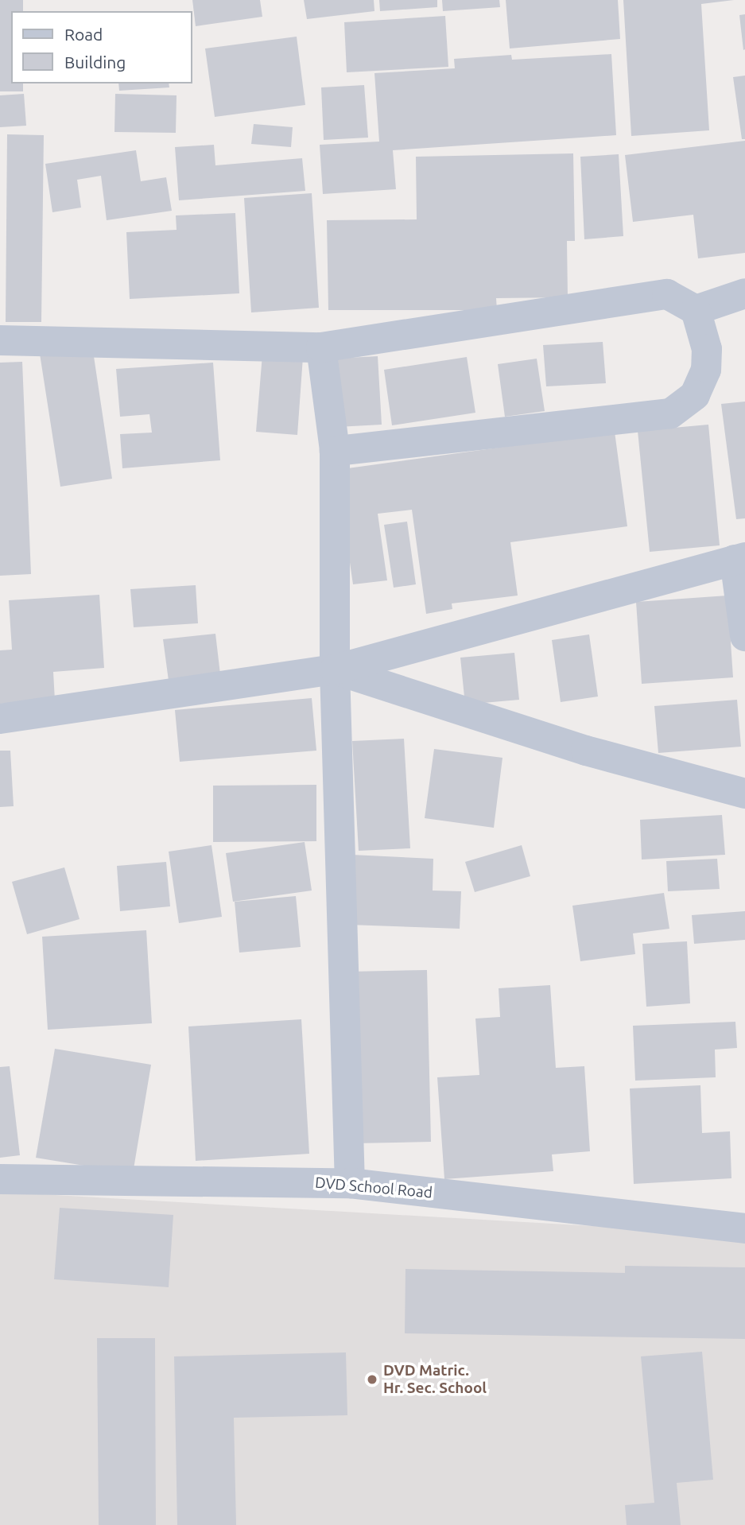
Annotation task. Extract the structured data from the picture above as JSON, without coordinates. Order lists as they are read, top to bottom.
{
  "streets": {
    "street": ["DVD School Road"]
  },
  "places": ["DVD Matric. Hr. Sec. School"],
  "legend": ["Road", "Building"]
}
